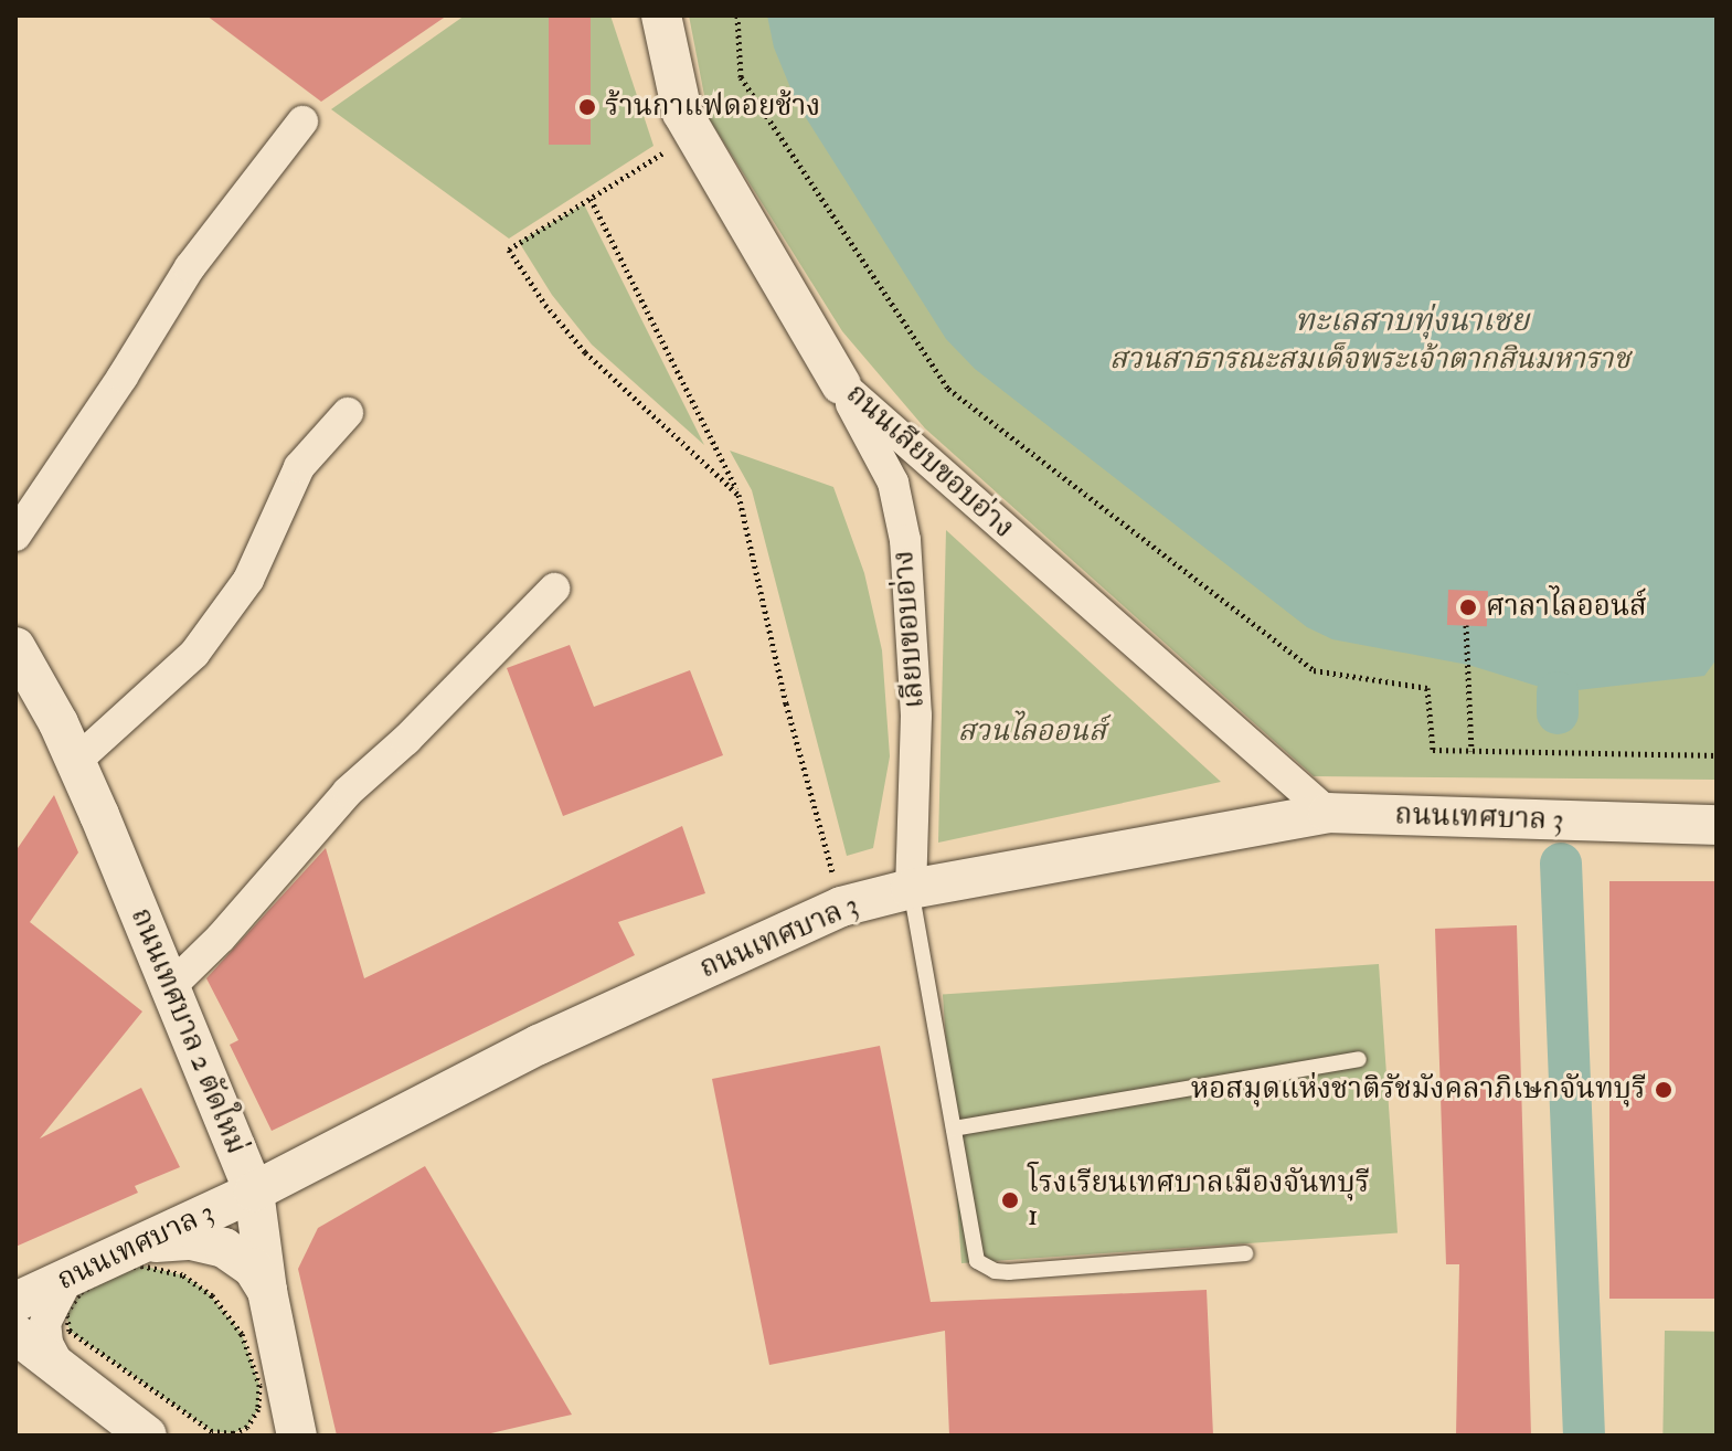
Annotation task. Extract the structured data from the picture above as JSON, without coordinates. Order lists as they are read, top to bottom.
{
  "streets": {
    "street": [
      "ถนนเลียบขอบอ่าง",
      "เลียบขอบอ่าง",
      "ถนนเทศบาล 3",
      "ถนนเทศบาล 2 ตัดใหม่"
    ]
  },
  "crossings": [
    ["ถนนเลียบขอบอ่าง", "เลียบขอบอ่าง"],
    ["ถนนเลียบขอบอ่าง", "ถนนเทศบาล 3"],
    ["เลียบขอบอ่าง", "ถนนเทศบาล 3"],
    ["ถนนเทศบาล 3", "ถนนเทศบาล 2 ตัดใหม่"]
  ],
  "water": ["ทะเลสาบทุ่งนาเชย"],
  "parks": ["สวนสาธารณะสมเด็จพระเจ้าตากสินมหาราช", "สวนไลออนส์"],
  "places": [
    "ร้านกาแฟดอยช้าง",
    "ศาลาไลออนส์",
    "หอสมุดแห่งชาติรัชมังคลาภิเษกจันทบุรี",
    "โรงเรียนเทศบาลเมืองจันทบุรี 1"
  ]
}
